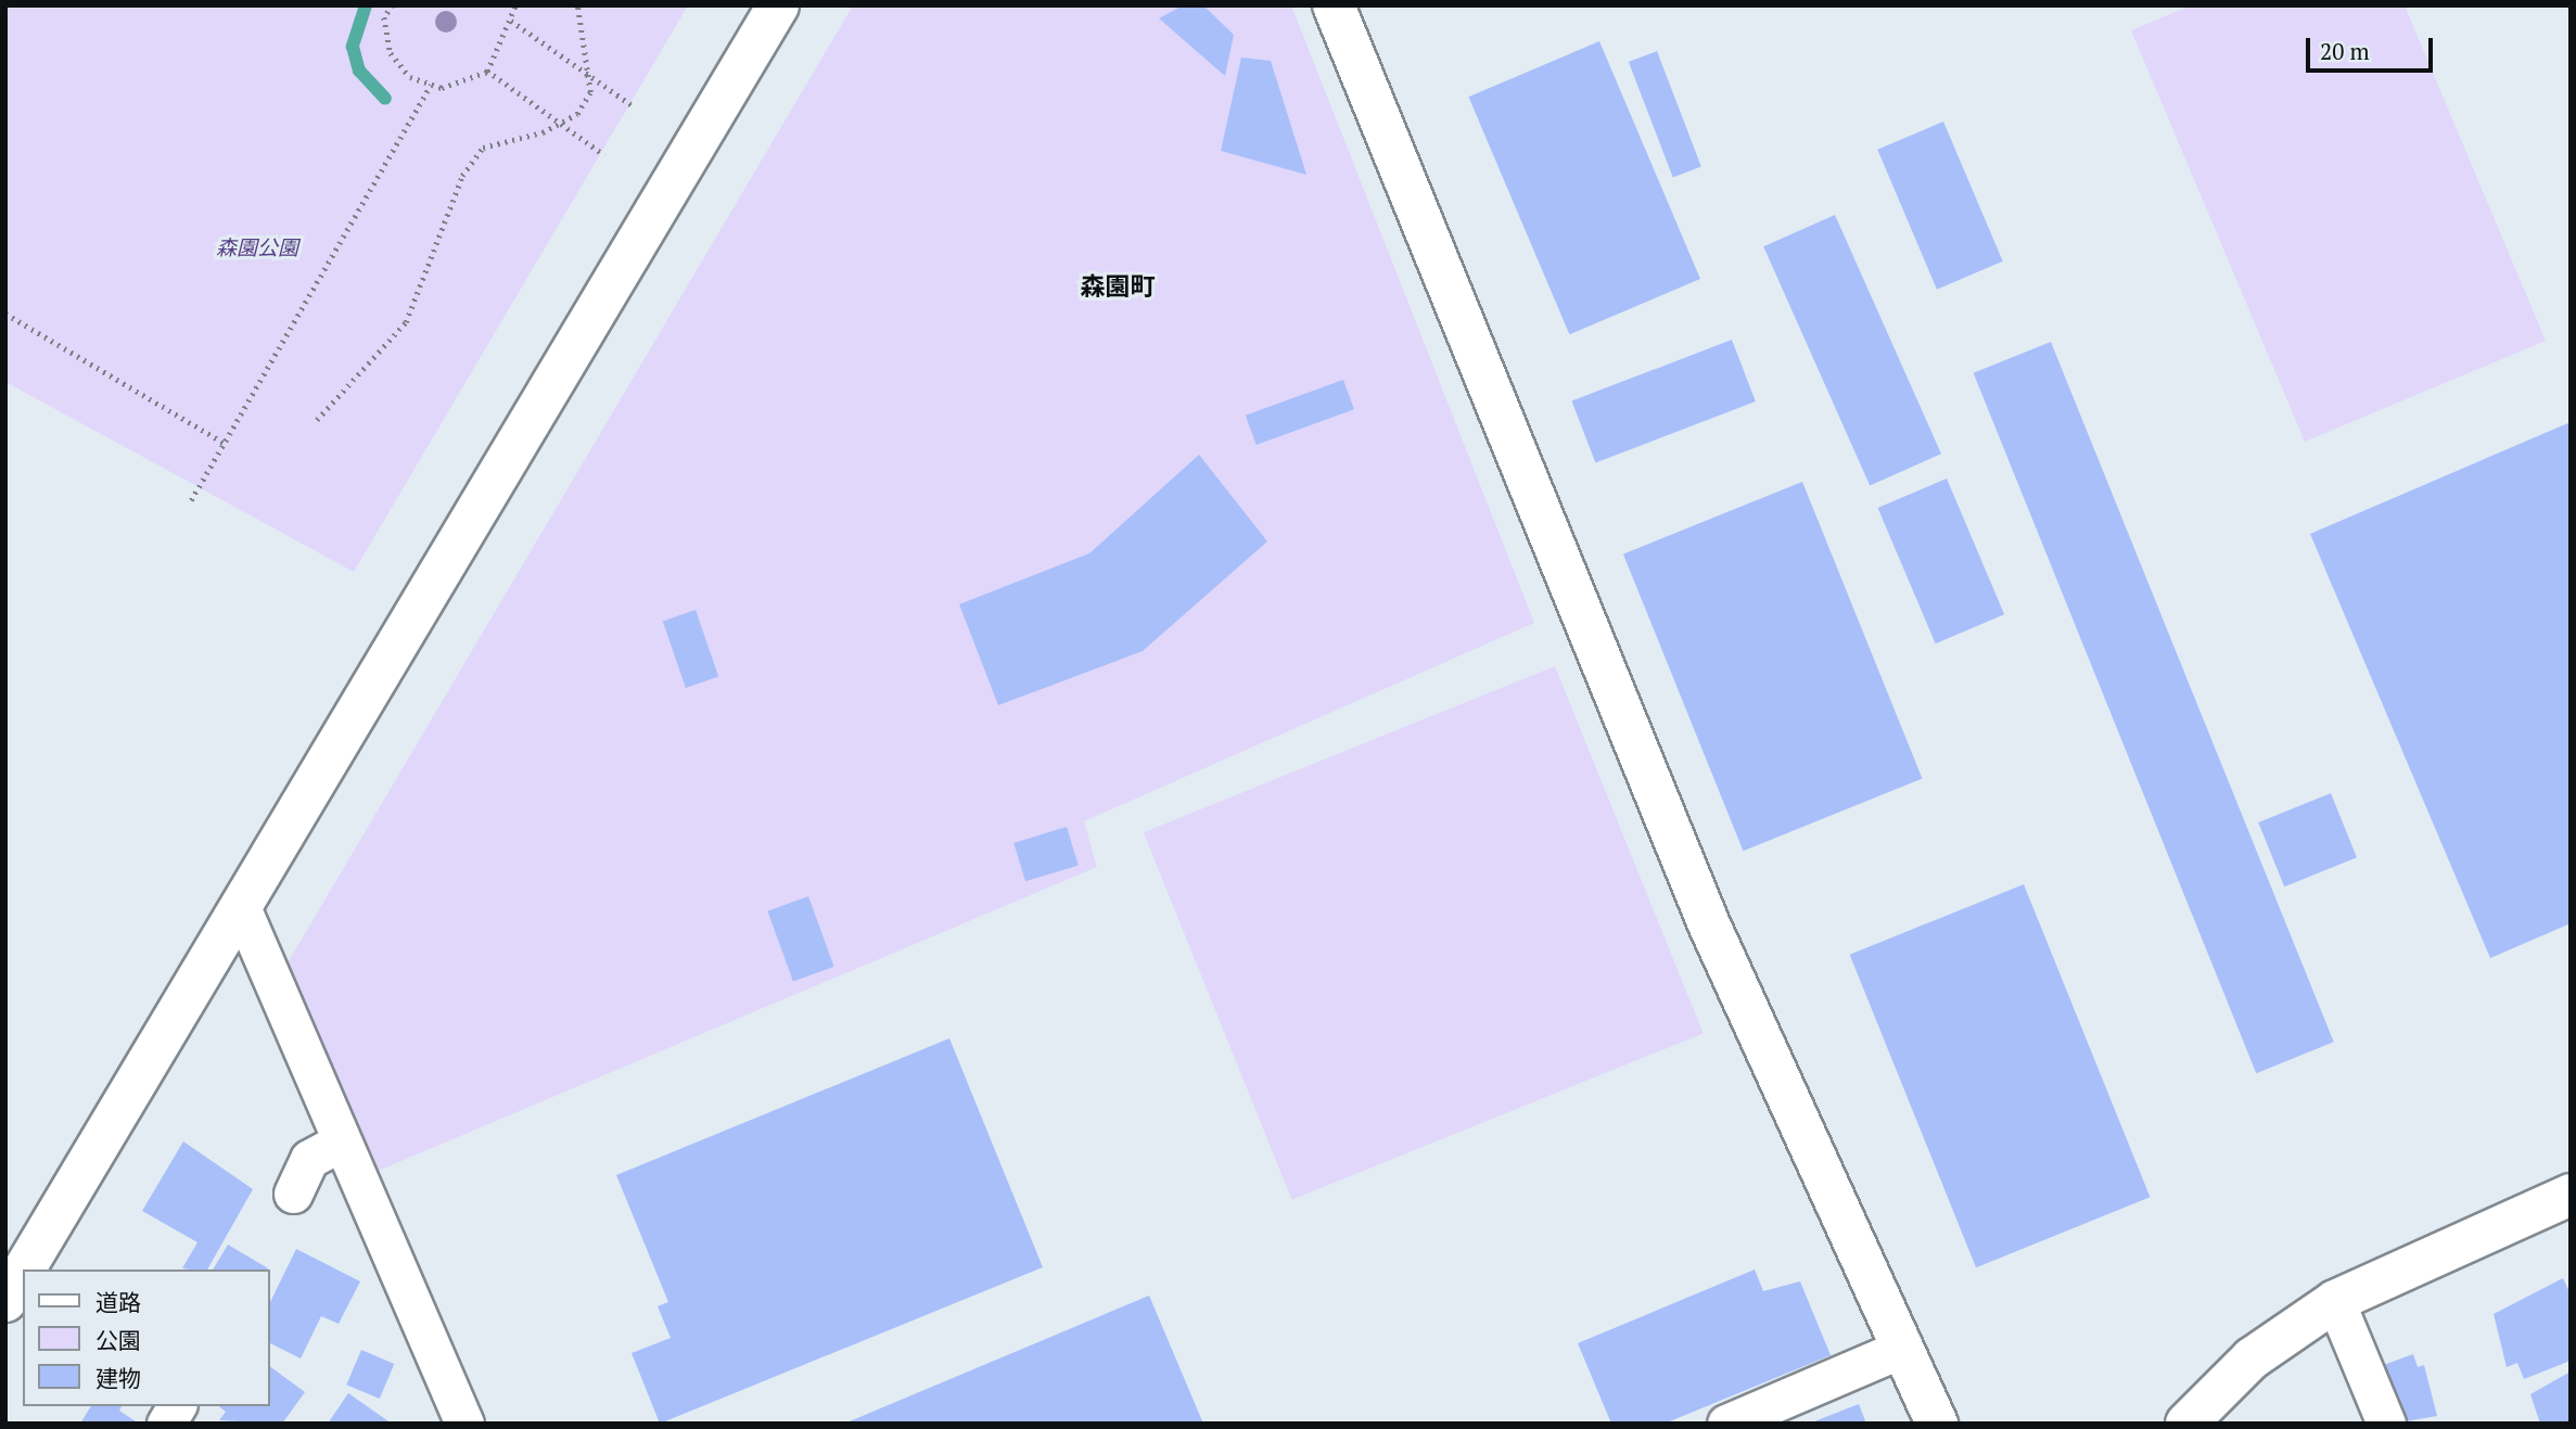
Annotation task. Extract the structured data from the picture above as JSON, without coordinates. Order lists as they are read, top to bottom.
{
  "districts": ["森園町"],
  "parks": ["森園公園"],
  "legend": ["道路", "公園", "建物"],
  "scale_bar": "20 m"
}
